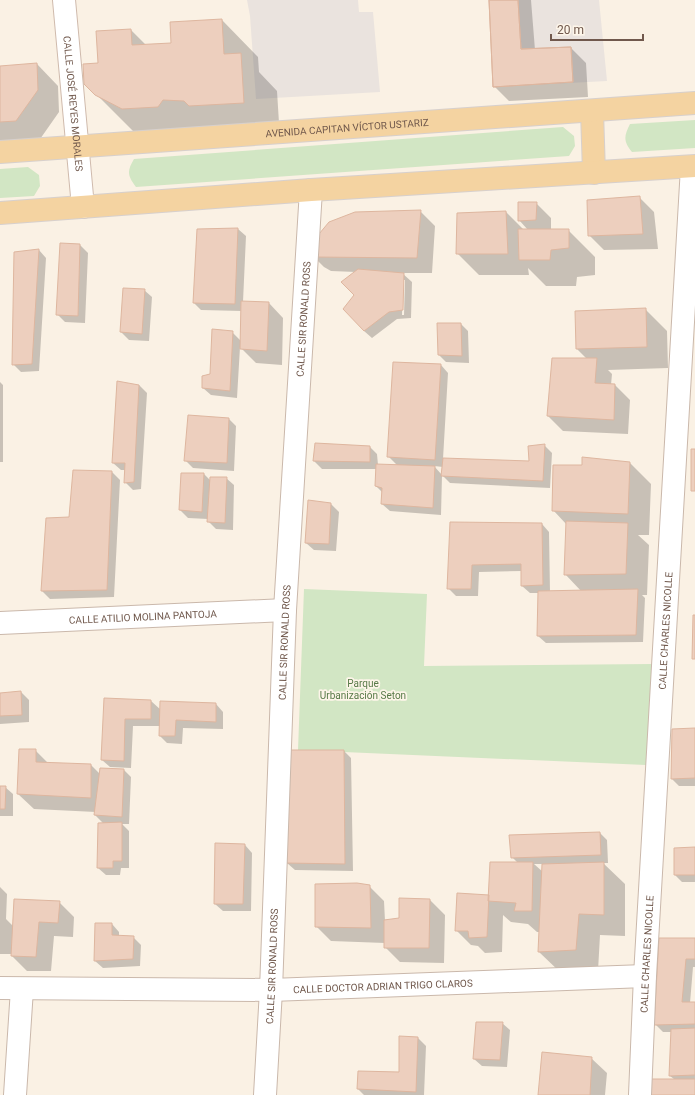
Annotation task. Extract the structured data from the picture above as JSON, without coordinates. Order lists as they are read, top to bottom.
{
  "streets": {
    "main road": ["AVENIDA CAPITAN VÍCTOR USTARIZ"],
    "street": [
      "CALLE JOSÉ REYES MORALES",
      "CALLE SIR RONALD ROSS",
      "CALLE ATILIO MOLINA PANTOJA",
      "CALLE CHARLES NICOLLE",
      "CALLE DOCTOR ADRIAN TRIGO CLAROS"
    ]
  },
  "crossings": [
    ["CALLE JOSÉ REYES MORALES", "AVENIDA CAPITAN VÍCTOR USTARIZ"],
    ["CALLE SIR RONALD ROSS", "CALLE ATILIO MOLINA PANTOJA"],
    ["CALLE SIR RONALD ROSS", "CALLE DOCTOR ADRIAN TRIGO CLAROS"],
    ["CALLE CHARLES NICOLLE", "CALLE DOCTOR ADRIAN TRIGO CLAROS"]
  ],
  "parks": ["Parque Urbanización Seton"],
  "scale_bar": "20 m"
}
